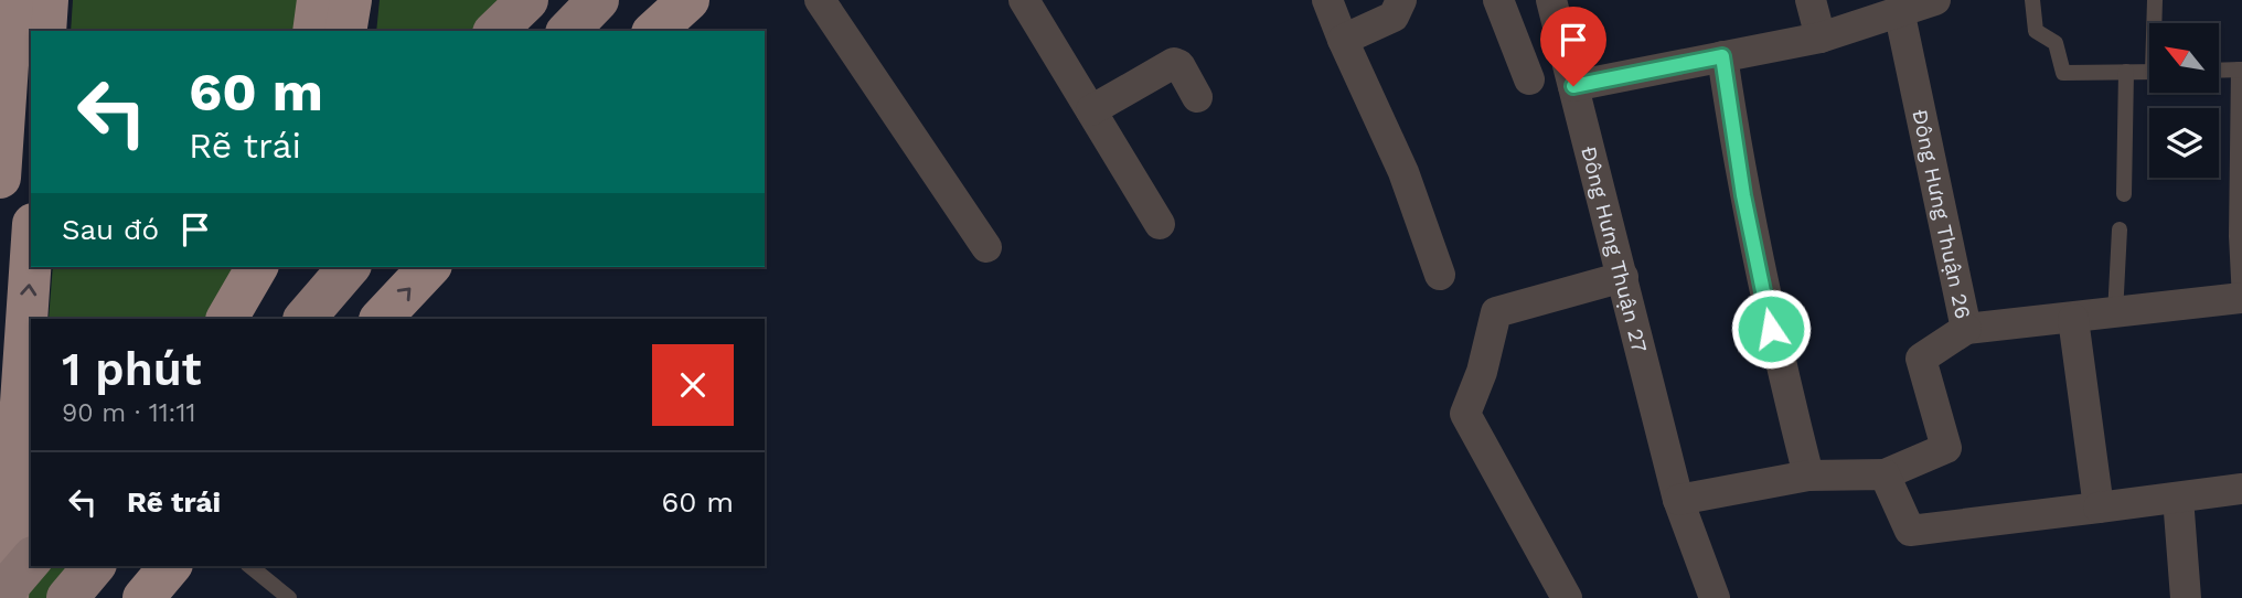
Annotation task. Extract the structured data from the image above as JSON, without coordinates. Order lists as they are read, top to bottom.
{
  "streets": {
    "street": ["Đông Hưng Thuận 26", "Đông Hưng Thuận 27"]
  },
  "north": "top left",
  "page": {
    "turn": ["60 m", "Rẽ trái"],
    "then": "Sau đó",
    "heading": ["1 phút", "90 m · 11:11"],
    "list": [
      {
        "name": "Rẽ trái",
        "value": "60 m"
      }
    ]
  }
}
